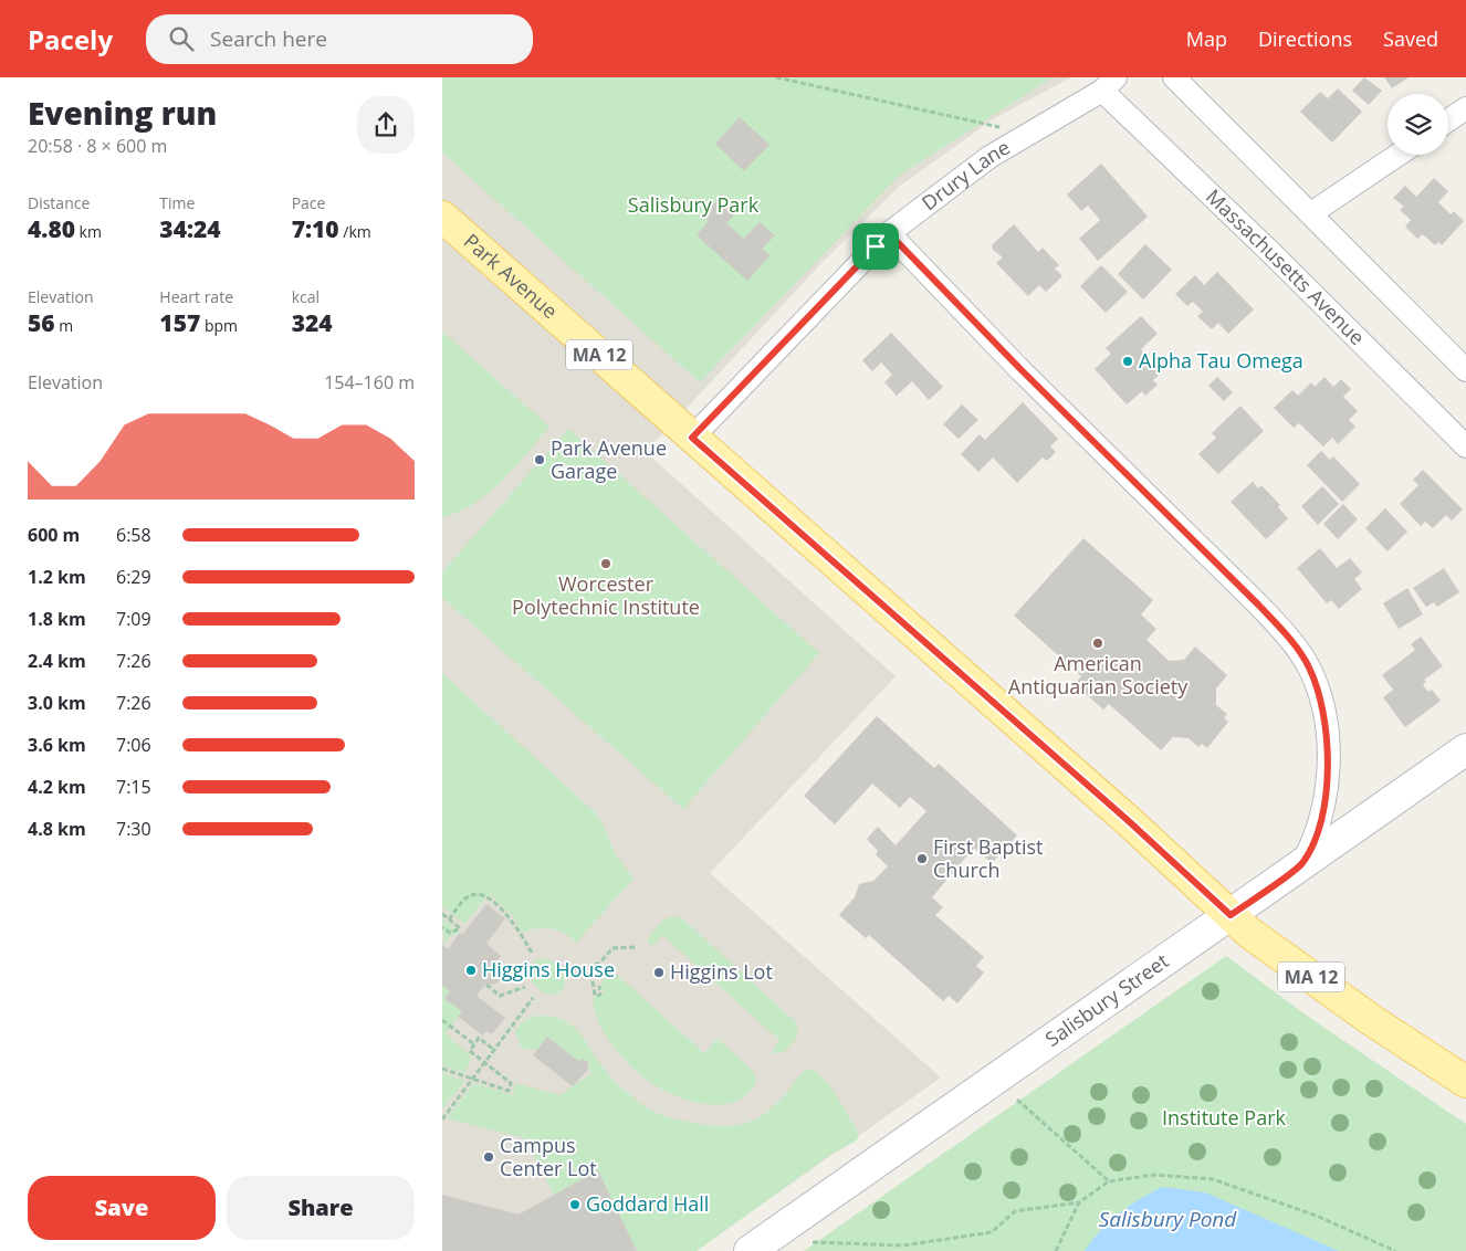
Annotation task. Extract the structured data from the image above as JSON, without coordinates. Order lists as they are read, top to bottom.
{
  "streets": {
    "main road": ["Park Avenue", "MA 12", "Salisbury Street"],
    "street": ["Drury Lane", "Massachusetts Avenue"]
  },
  "crossings": [
    ["Drury Lane", "Massachusetts Avenue"],
    ["Drury Lane", "Park Avenue"],
    ["Park Avenue", "Salisbury Street"]
  ],
  "water": ["Salisbury Pond"],
  "parks": ["Salisbury Park", "Institute Park"],
  "places": [
    "Alpha Tau Omega",
    "Park Avenue Garage",
    "Worcester Polytechnic Institute",
    "American Antiquarian Society",
    "First Baptist Church",
    "Higgins House",
    "Higgins Lot",
    "Campus Center Lot",
    "Goddard Hall"
  ],
  "page": {
    "header": "Pacely",
    "search": "Search here",
    "nav": ["Map", "Directions", "Saved"],
    "heading": ["Evening run", "20:58 · 8 × 600 m"],
    "stats": [
      ["Distance", "4.80 km"],
      ["Time", "34:24"],
      ["Pace", "7:10 /km"],
      ["Elevation", "56 m"],
      ["Heart rate", "157 bpm"],
      ["kcal", "324"]
    ],
    "chart": ["Elevation", "154–160 m"],
    "list": [
      {
        "name": "600 m",
        "note": "6:58"
      },
      {
        "name": "1.2 km",
        "note": "6:29"
      },
      {
        "name": "1.8 km",
        "note": "7:09"
      },
      {
        "name": "2.4 km",
        "note": "7:26"
      },
      {
        "name": "3.0 km",
        "note": "7:26"
      },
      {
        "name": "3.6 km",
        "note": "7:06"
      },
      {
        "name": "4.2 km",
        "note": "7:15"
      },
      {
        "name": "4.8 km",
        "note": "7:30"
      }
    ],
    "buttons": ["Save", "Share"]
  }
}
